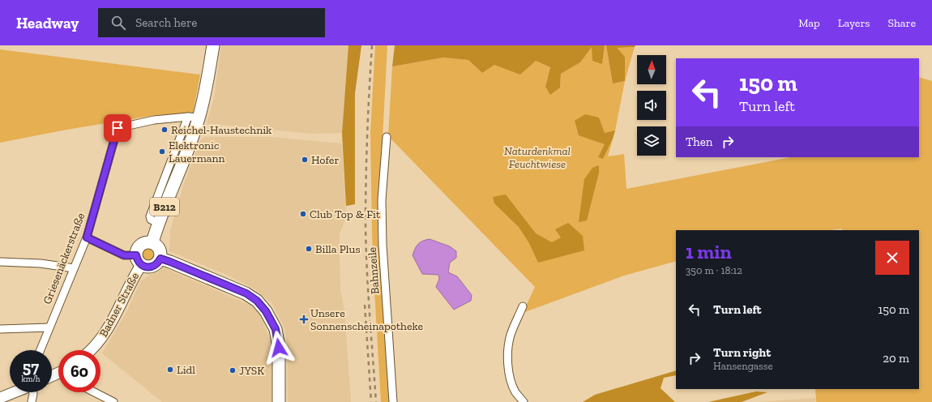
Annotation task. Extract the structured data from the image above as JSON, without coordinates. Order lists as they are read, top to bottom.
{
  "streets": {
    "main road": ["B212"],
    "street": ["Griesenäckerstraße", "Bahnzeile", "Badner Straße"]
  },
  "crossings": [
    ["B212", "Griesenäckerstraße"],
    ["B212", "Badner Straße"]
  ],
  "parks": ["Naturdenkmal Feuchtwiese"],
  "places": {
    "other": [
      "Reichel-Haustechnik",
      "Elektronic Lauermann",
      "Hofer",
      "Club Top & Fit",
      "Billa Plus",
      "Lidl",
      "JYSK"
    ],
    "health": ["Unsere Sonnenscheinapotheke"]
  },
  "north": "top",
  "page": {
    "header": "Headway",
    "search": "Search here",
    "nav": ["Map", "Layers", "Share"],
    "turn": ["150 m", "Turn left"],
    "then": "Then",
    "heading": ["1 min", "350 m · 18:12"],
    "list": [
      {
        "name": "Turn left",
        "value": "150 m"
      },
      {
        "name": "Turn right",
        "note": "Hansengasse",
        "value": "20 m"
      }
    ],
    "speed": "57 km/h",
    "limit": "60"
  }
}
